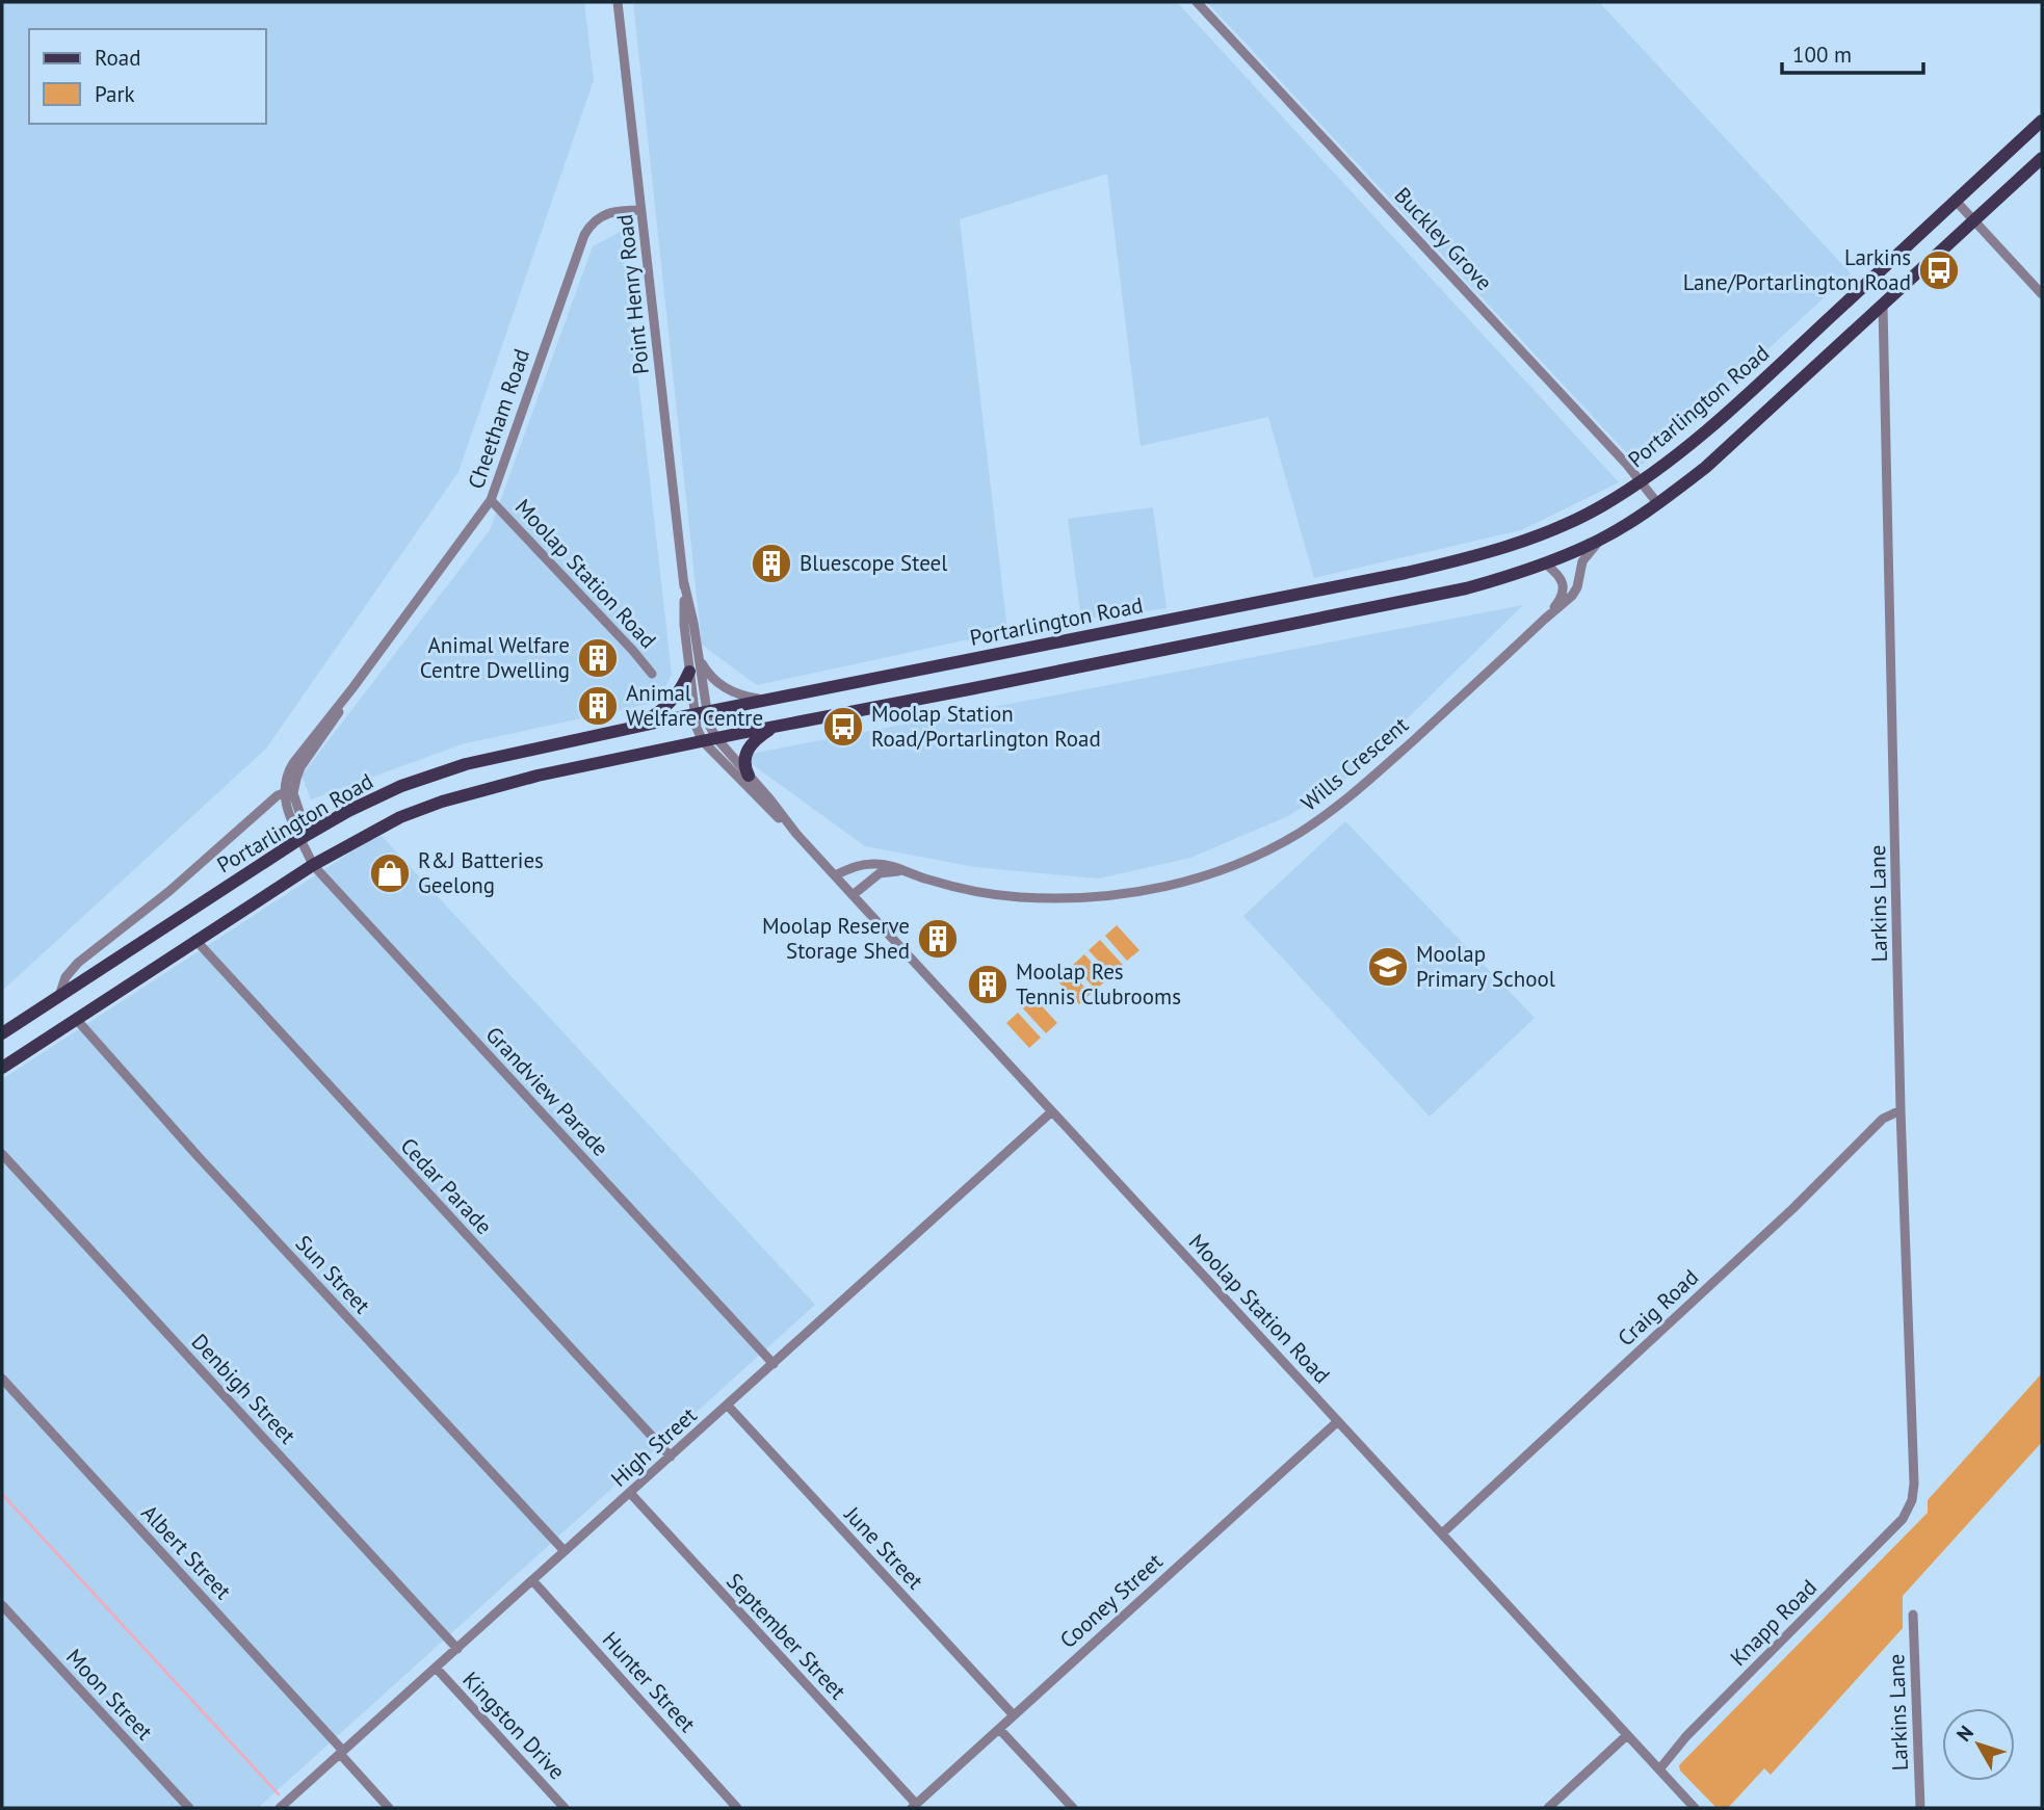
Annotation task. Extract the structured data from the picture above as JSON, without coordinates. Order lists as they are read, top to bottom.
{
  "streets": {
    "main road": ["Portarlington Road"],
    "street": [
      "Buckley Grove",
      "Point Henry Road",
      "Cheetham Road",
      "Moolap Station Road",
      "Wills Crescent",
      "Larkins Lane",
      "Grandview Parade",
      "Cedar Parade",
      "Sun Street",
      "Craig Road",
      "Denbigh Street",
      "High Street",
      "June Street",
      "Albert Street",
      "Cooney Street",
      "Knapp Road",
      "September Street",
      "Hunter Street",
      "Moon Street",
      "Kingston Drive"
    ]
  },
  "crossings": [
    ["Buckley Grove", "Portarlington Road"],
    ["Point Henry Road", "Portarlington Road"],
    ["Point Henry Road", "Cheetham Road"],
    ["Point Henry Road", "Moolap Station Road"],
    ["Portarlington Road", "Moolap Station Road"],
    ["Portarlington Road", "Wills Crescent"],
    ["Portarlington Road", "Larkins Lane"],
    ["Portarlington Road", "Grandview Parade"],
    ["Portarlington Road", "Cedar Parade"],
    ["Portarlington Road", "Sun Street"],
    ["Cheetham Road", "Moolap Station Road"],
    ["Moolap Station Road", "Wills Crescent"],
    ["Moolap Station Road", "Craig Road"],
    ["Moolap Station Road", "High Street"],
    ["Moolap Station Road", "Cooney Street"],
    ["Moolap Station Road", "Knapp Road"],
    ["Larkins Lane", "Craig Road"],
    ["Larkins Lane", "Knapp Road"],
    ["Grandview Parade", "High Street"],
    ["Cedar Parade", "High Street"],
    ["Sun Street", "High Street"],
    ["Denbigh Street", "High Street"],
    ["High Street", "June Street"],
    ["High Street", "Albert Street"],
    ["High Street", "September Street"],
    ["High Street", "Hunter Street"],
    ["High Street", "Kingston Drive"],
    ["June Street", "Cooney Street"],
    ["Cooney Street", "September Street"]
  ],
  "places": {
    "bus stop": ["Larkins Lane/Portarlington Road", "Moolap Station Road/Portarlington Road"],
    "building": [
      "Bluescope Steel",
      "Animal Welfare Centre Dwelling",
      "Animal Welfare Centre",
      "Moolap Reserve Storage Shed",
      "Moolap Res Tennis Clubrooms"
    ],
    "shop": ["R&J Batteries Geelong"],
    "school or university": ["Moolap Primary School"]
  },
  "legend": ["Road", "Park"],
  "scale_bar": "100 m",
  "north": "top left"
}
